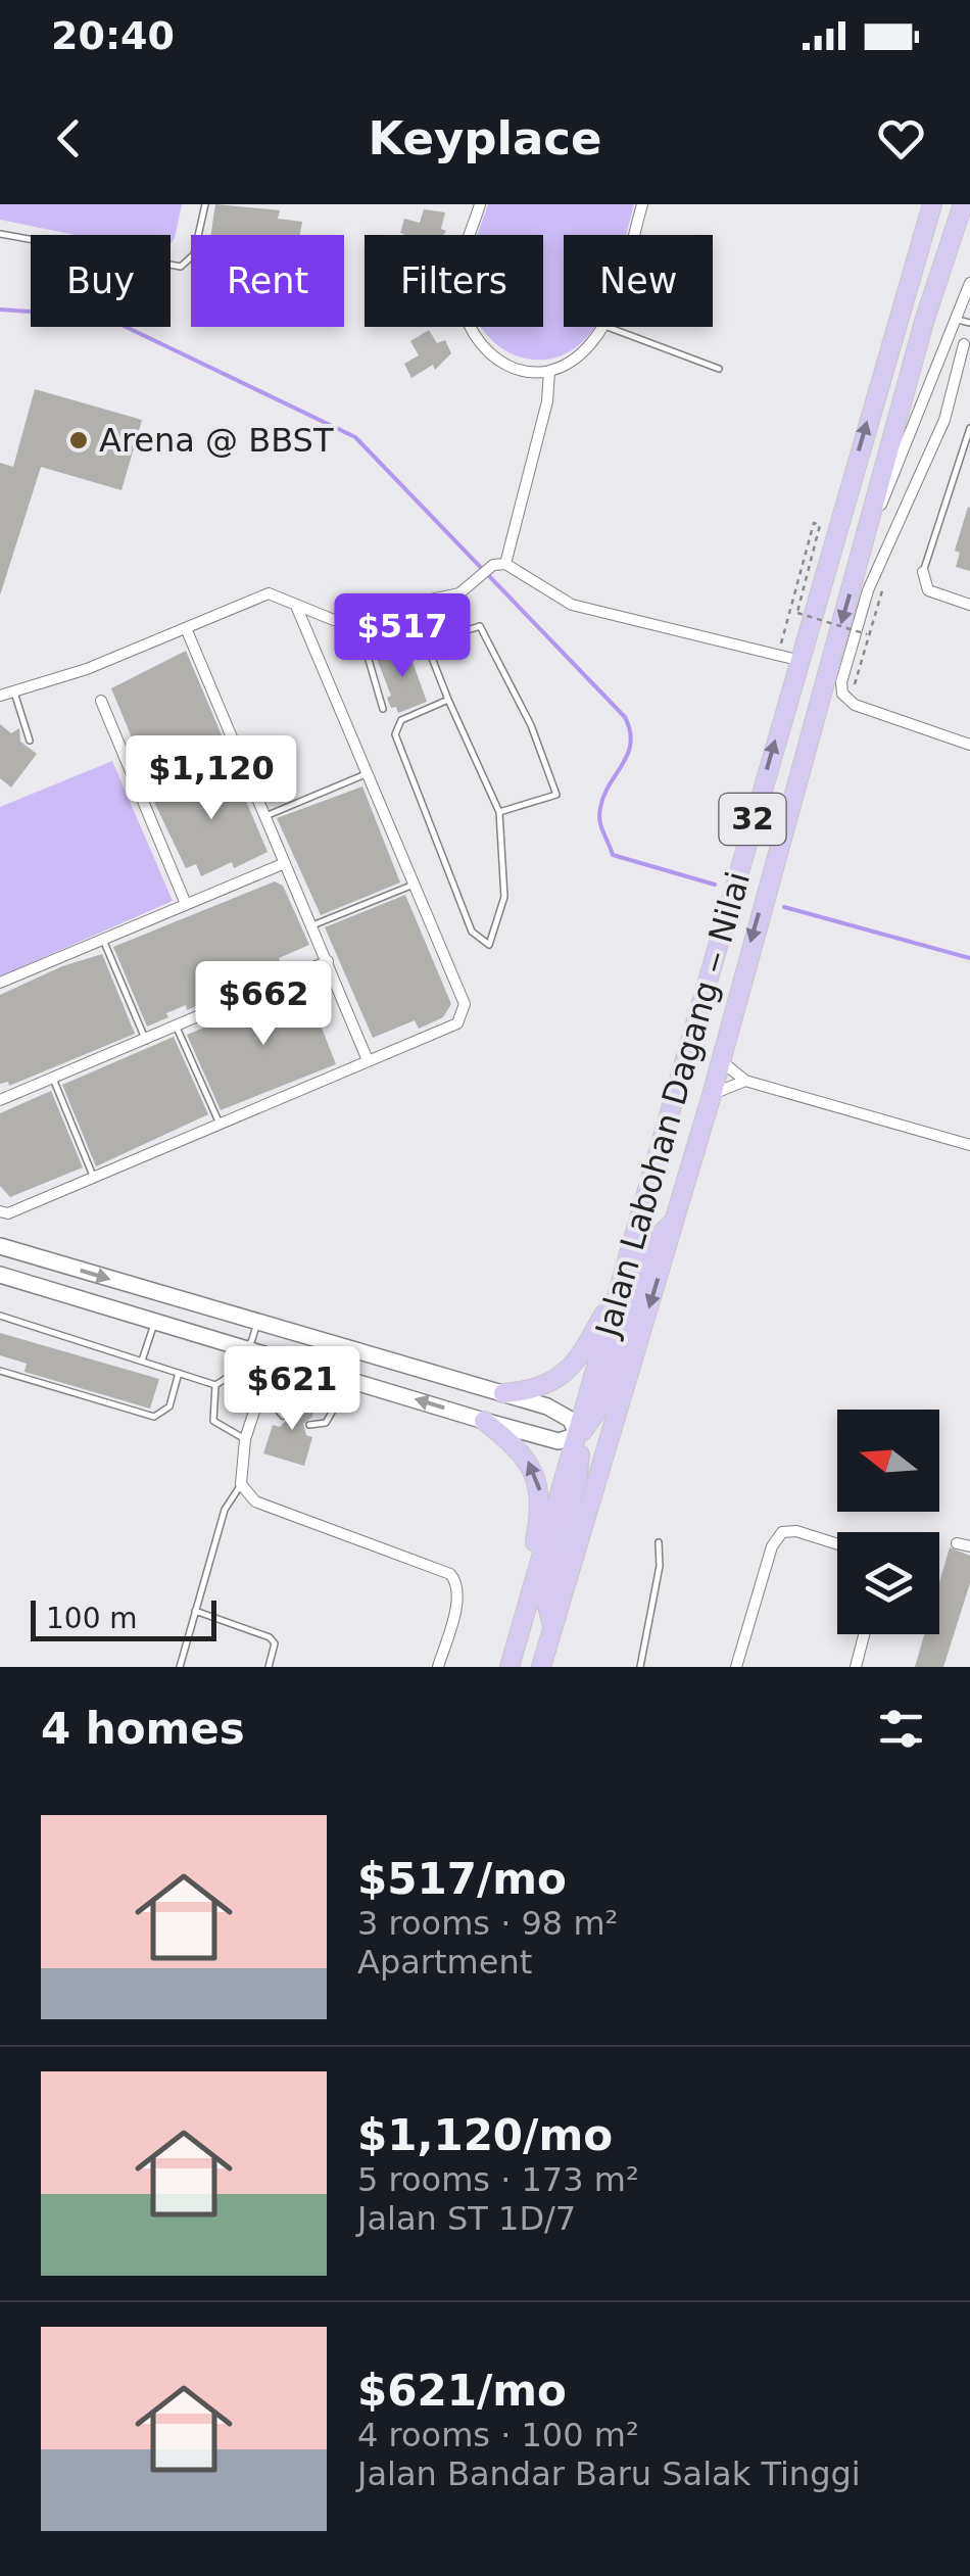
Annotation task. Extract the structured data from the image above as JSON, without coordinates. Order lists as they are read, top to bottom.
{
  "streets": {
    "main road": ["32", "Jalan Labohan Dagang ‒ Nilai"]
  },
  "places": ["Arena @ BBST"],
  "scale_bar": "100 m",
  "north": "left",
  "page": {
    "status": "20:40",
    "header": "Keyplace",
    "chip": [
      "Buy",
      "Rent",
      "Filters",
      "New"
    ],
    "price": [
      "$517",
      "$1,120",
      "$662",
      "$621"
    ],
    "scale": "100 m",
    "heading": "4 homes",
    "list": [
      {
        "name": "$517/mo",
        "note": "3 rooms · 98 m² · Apartment"
      },
      {
        "name": "$1,120/mo",
        "note": "5 rooms · 173 m² · Jalan ST 1D/7"
      },
      {
        "name": "$621/mo",
        "note": "4 rooms · 100 m² · Jalan Bandar Baru Salak Tinggi"
      }
    ]
  }
}
